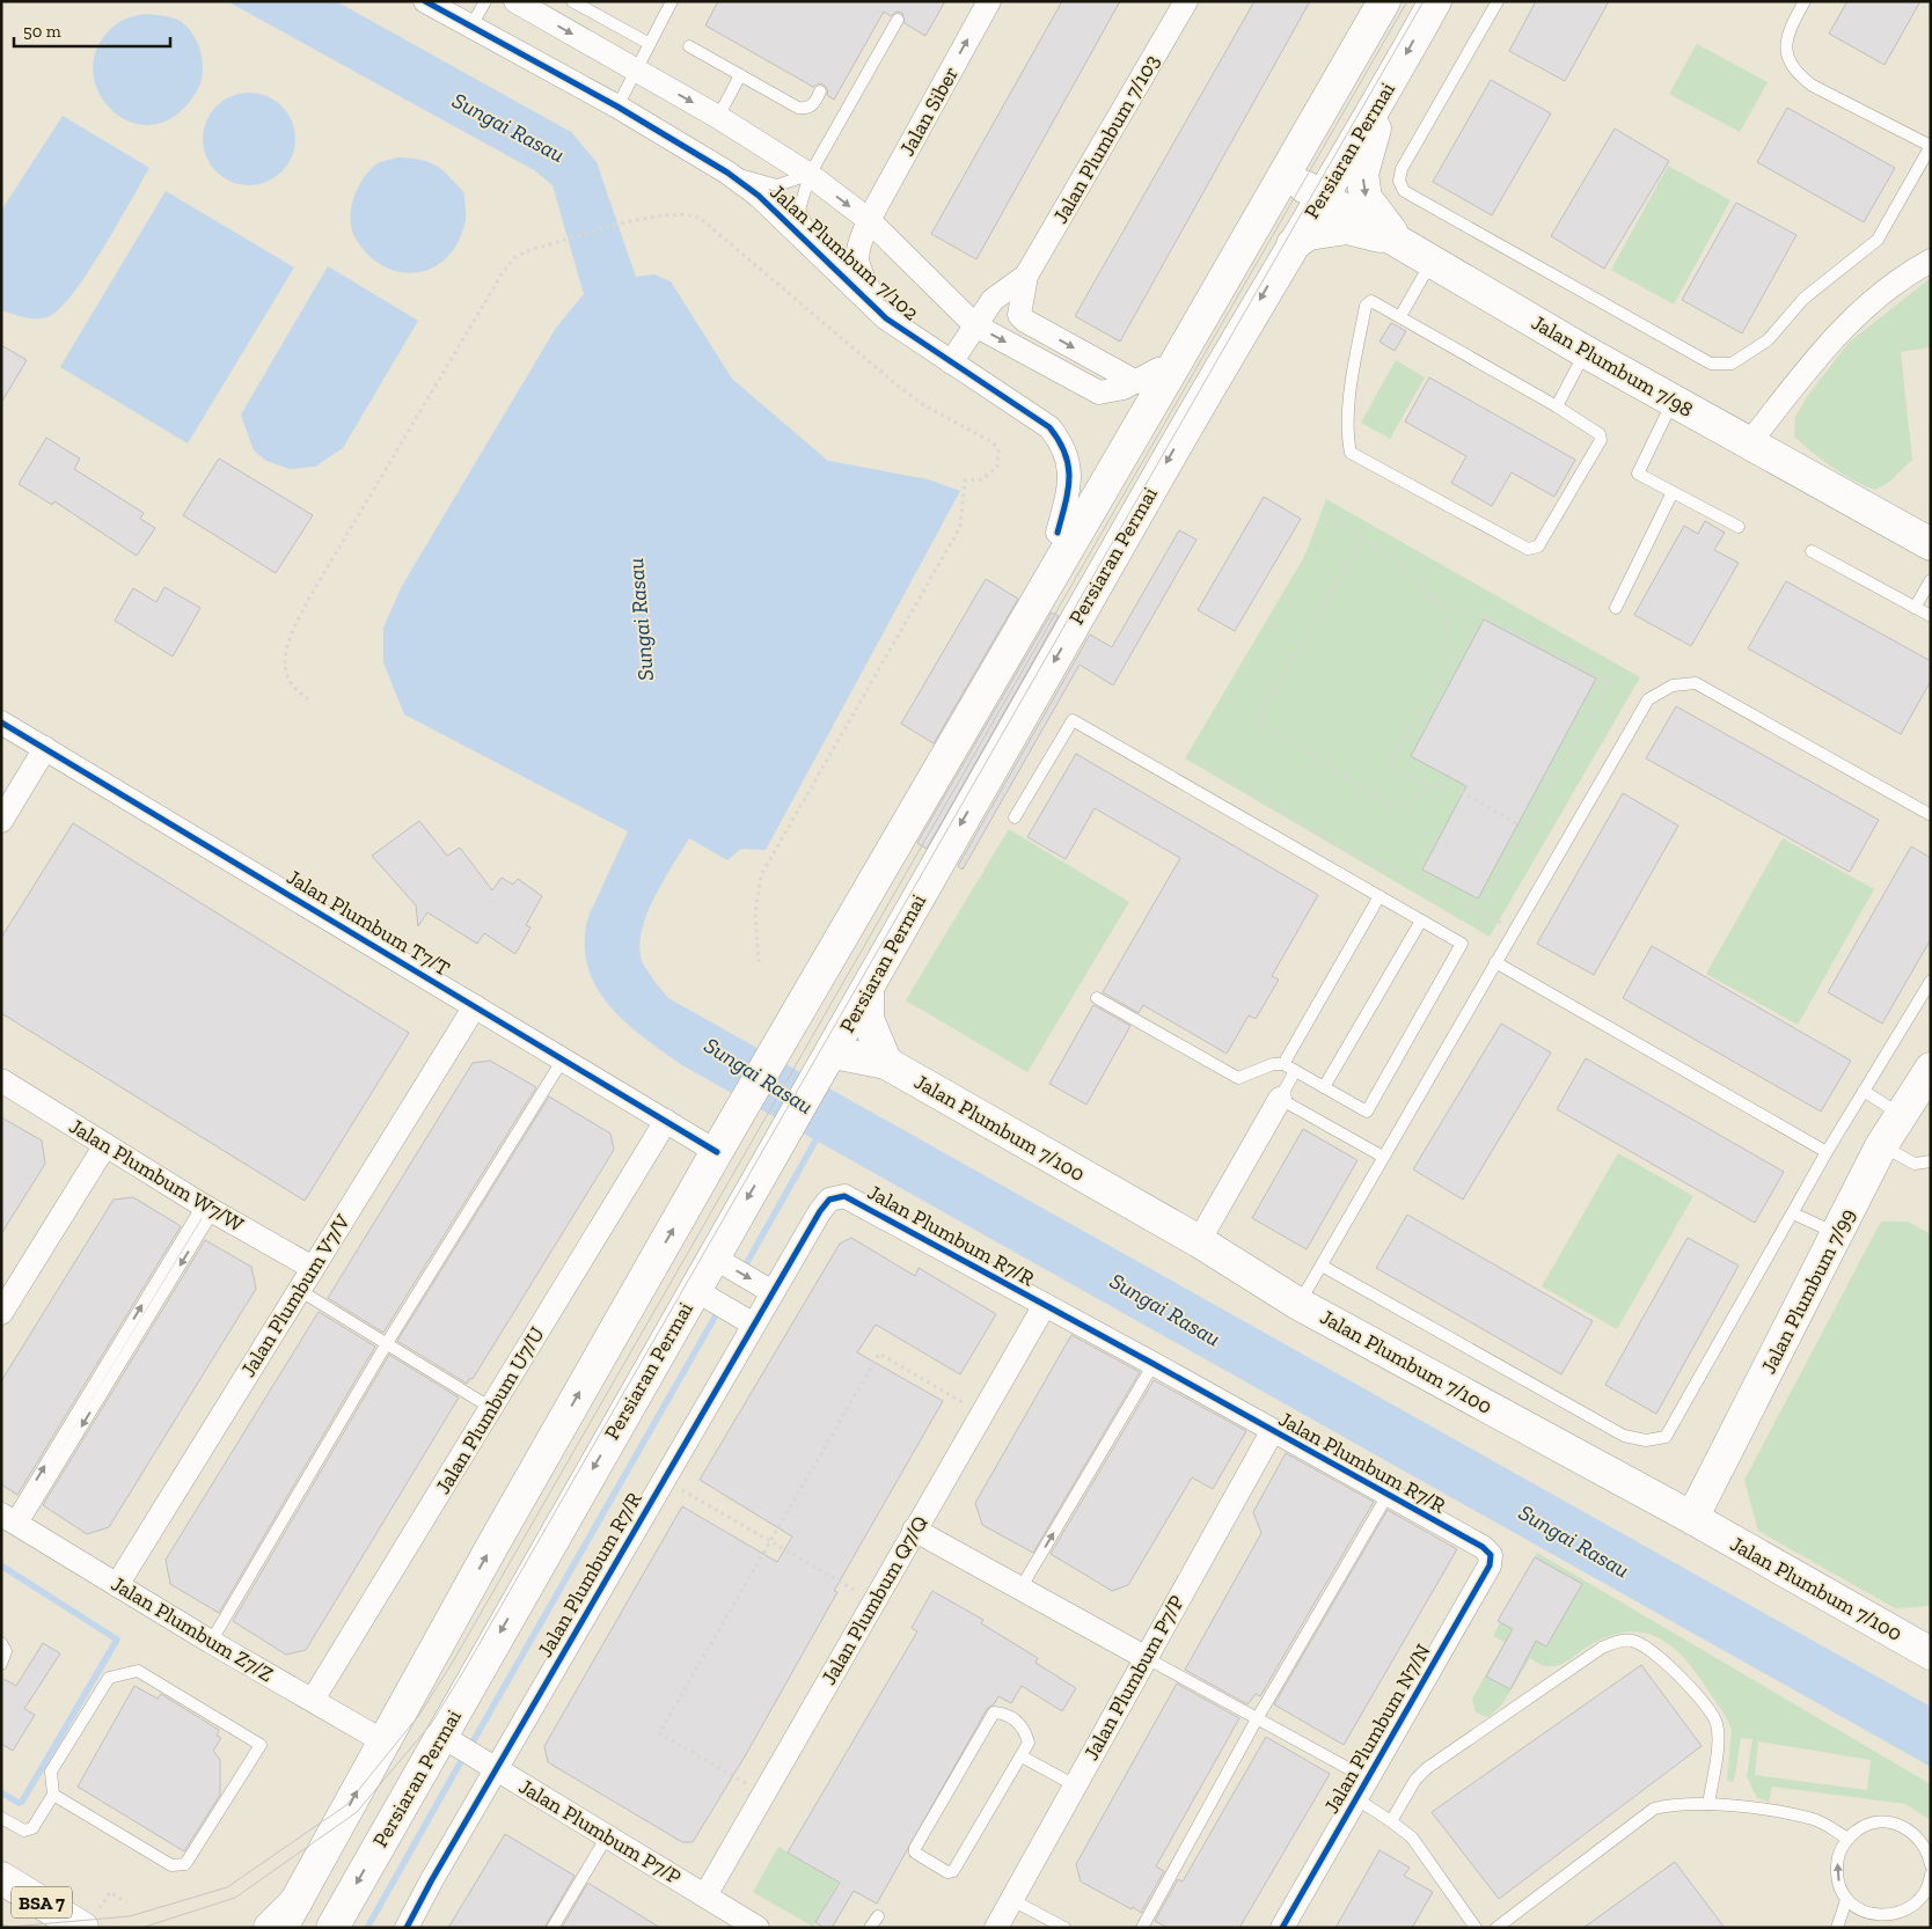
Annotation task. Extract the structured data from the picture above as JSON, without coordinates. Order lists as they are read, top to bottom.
{
  "streets": {
    "main road": [
      "Persiaran Permai",
      "Jalan Plumbum 7/98",
      "Jalan Plumbum 7/100",
      "Jalan Plumbum 7/99",
      "BSA 7"
    ],
    "street": [
      "Jalan Siber",
      "Jalan Plumbum 7/103",
      "Jalan Plumbum 7/102",
      "Jalan Plumbum T7/T",
      "Jalan Plumbum W7/W",
      "Jalan Plumbum R7/R",
      "Jalan Plumbum V7/V",
      "Jalan Plumbum U7/U",
      "Jalan Plumbum Q7/Q",
      "Jalan Plumbum Z7/Z",
      "Jalan Plumbum P7/P",
      "Jalan Plumbum N7/N"
    ]
  },
  "crossings": [
    ["Jalan Siber", "Jalan Plumbum 7/102"],
    ["Persiaran Permai", "Jalan Plumbum 7/102"],
    ["Persiaran Permai", "Jalan Plumbum 7/98"],
    ["Persiaran Permai", "Jalan Plumbum T7/T"],
    ["Persiaran Permai", "Jalan Plumbum Z7/Z"],
    ["Persiaran Permai", "Jalan Plumbum P7/P"],
    ["Jalan Plumbum T7/T", "Jalan Plumbum V7/V"],
    ["Jalan Plumbum T7/T", "Jalan Plumbum U7/U"],
    ["Jalan Plumbum 7/100", "Jalan Plumbum 7/99"],
    ["Jalan Plumbum W7/W", "Jalan Plumbum V7/V"],
    ["Jalan Plumbum R7/R", "Jalan Plumbum Q7/Q"],
    ["Jalan Plumbum R7/R", "Jalan Plumbum P7/P"],
    ["Jalan Plumbum R7/R", "Jalan Plumbum N7/N"],
    ["Jalan Plumbum V7/V", "Jalan Plumbum Z7/Z"],
    ["Jalan Plumbum U7/U", "Jalan Plumbum Z7/Z"],
    ["Jalan Plumbum Q7/Q", "Jalan Plumbum P7/P"]
  ],
  "one_way": ["Jalan Siber"],
  "water": ["Sungai Rasau"],
  "scale_bar": "50 m"
}
